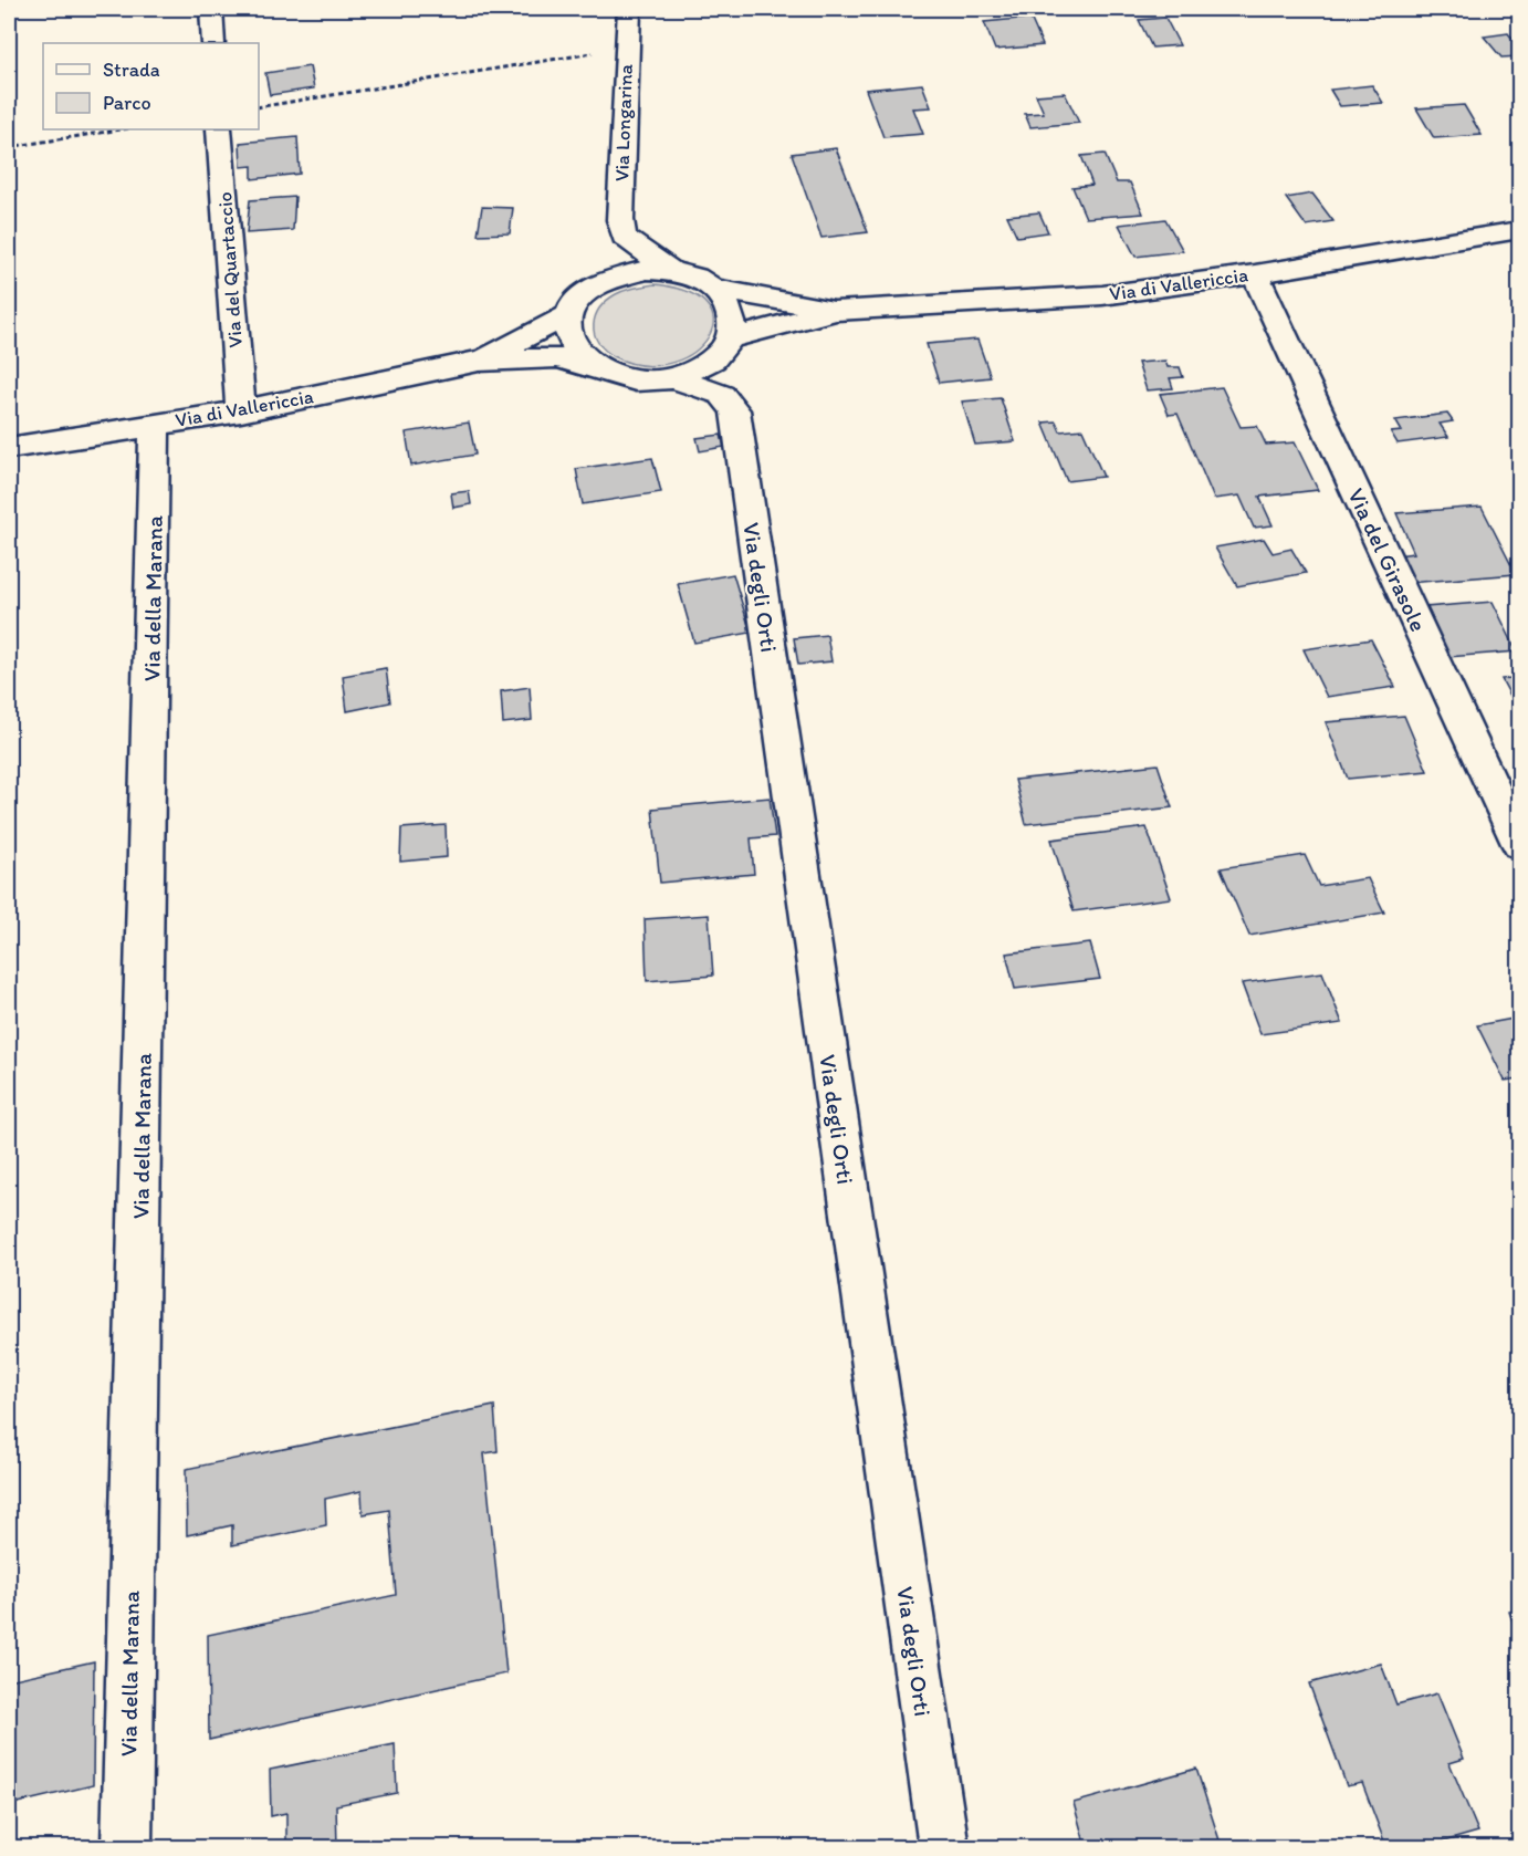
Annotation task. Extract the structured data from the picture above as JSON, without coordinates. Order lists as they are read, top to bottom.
{
  "streets": {
    "street": [
      "Via Longarina",
      "Via del Quartaccio",
      "Via di Vallericcia",
      "Via del Girasole",
      "Via degli Orti",
      "Via della Marana"
    ]
  },
  "crossings": [
    ["Via del Quartaccio", "Via di Vallericcia"],
    ["Via di Vallericcia", "Via del Girasole"],
    ["Via di Vallericcia", "Via degli Orti"],
    ["Via di Vallericcia", "Via della Marana"]
  ],
  "legend": ["Strada", "Parco"]
}
